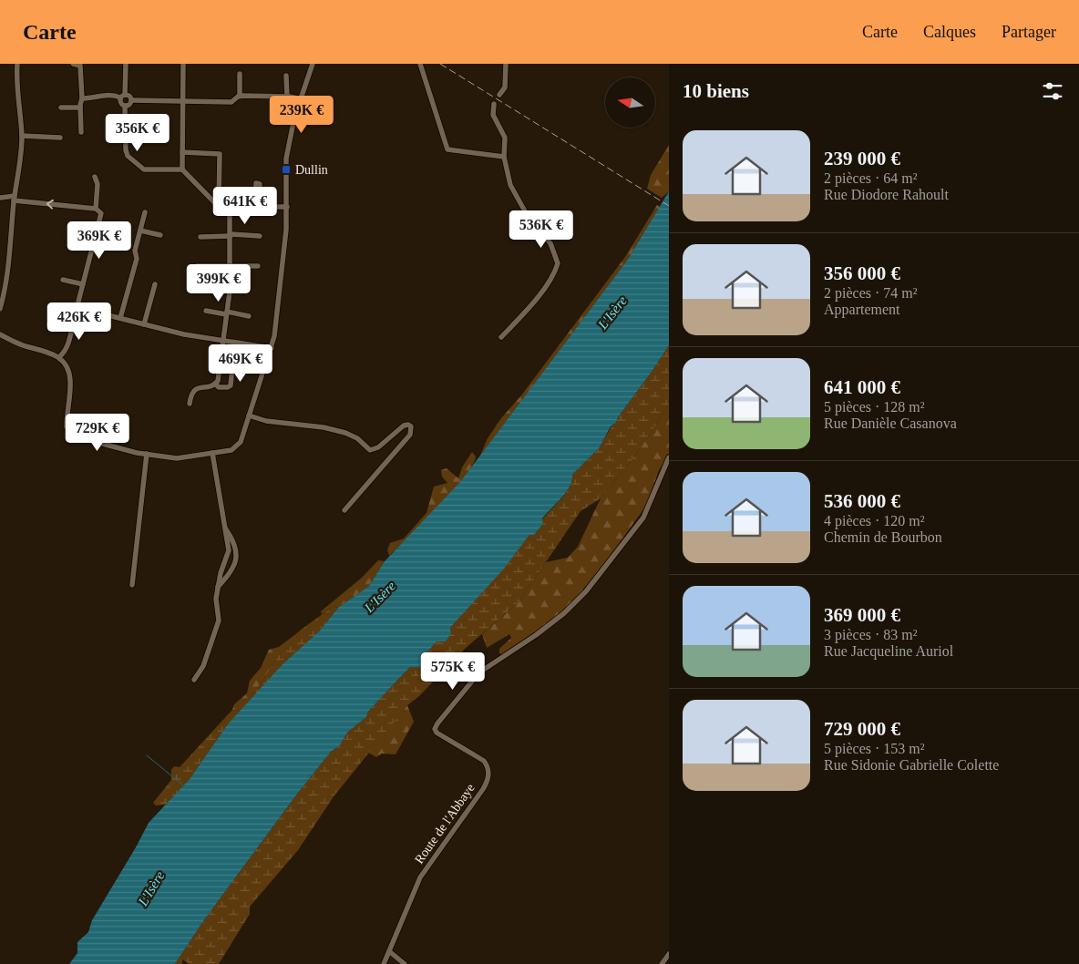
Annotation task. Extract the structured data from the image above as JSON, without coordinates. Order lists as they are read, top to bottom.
{
  "streets": {
    "street": ["Route de l'Abbaye"]
  },
  "water": ["L'Isère"],
  "places": {
    "transit": ["Dullin"]
  },
  "north": "left",
  "page": {
    "header": "Carte",
    "nav": ["Carte", "Calques", "Partager"],
    "heading": "10 biens",
    "price": [
      "239K €",
      "356K €",
      "641K €",
      "536K €",
      "369K €",
      "399K €",
      "426K €",
      "469K €",
      "729K €",
      "575K €"
    ],
    "list": [
      {
        "name": "239 000 €",
        "note": "2 pièces · 64 m² · Rue Diodore Rahoult"
      },
      {
        "name": "356 000 €",
        "note": "2 pièces · 74 m² · Appartement"
      },
      {
        "name": "641 000 €",
        "note": "5 pièces · 128 m² · Rue Danièle Casanova"
      },
      {
        "name": "536 000 €",
        "note": "4 pièces · 120 m² · Chemin de Bourbon"
      },
      {
        "name": "369 000 €",
        "note": "3 pièces · 83 m² · Rue Jacqueline Auriol"
      },
      {
        "name": "729 000 €",
        "note": "5 pièces · 153 m² · Rue Sidonie Gabrielle Colette"
      }
    ]
  }
}
